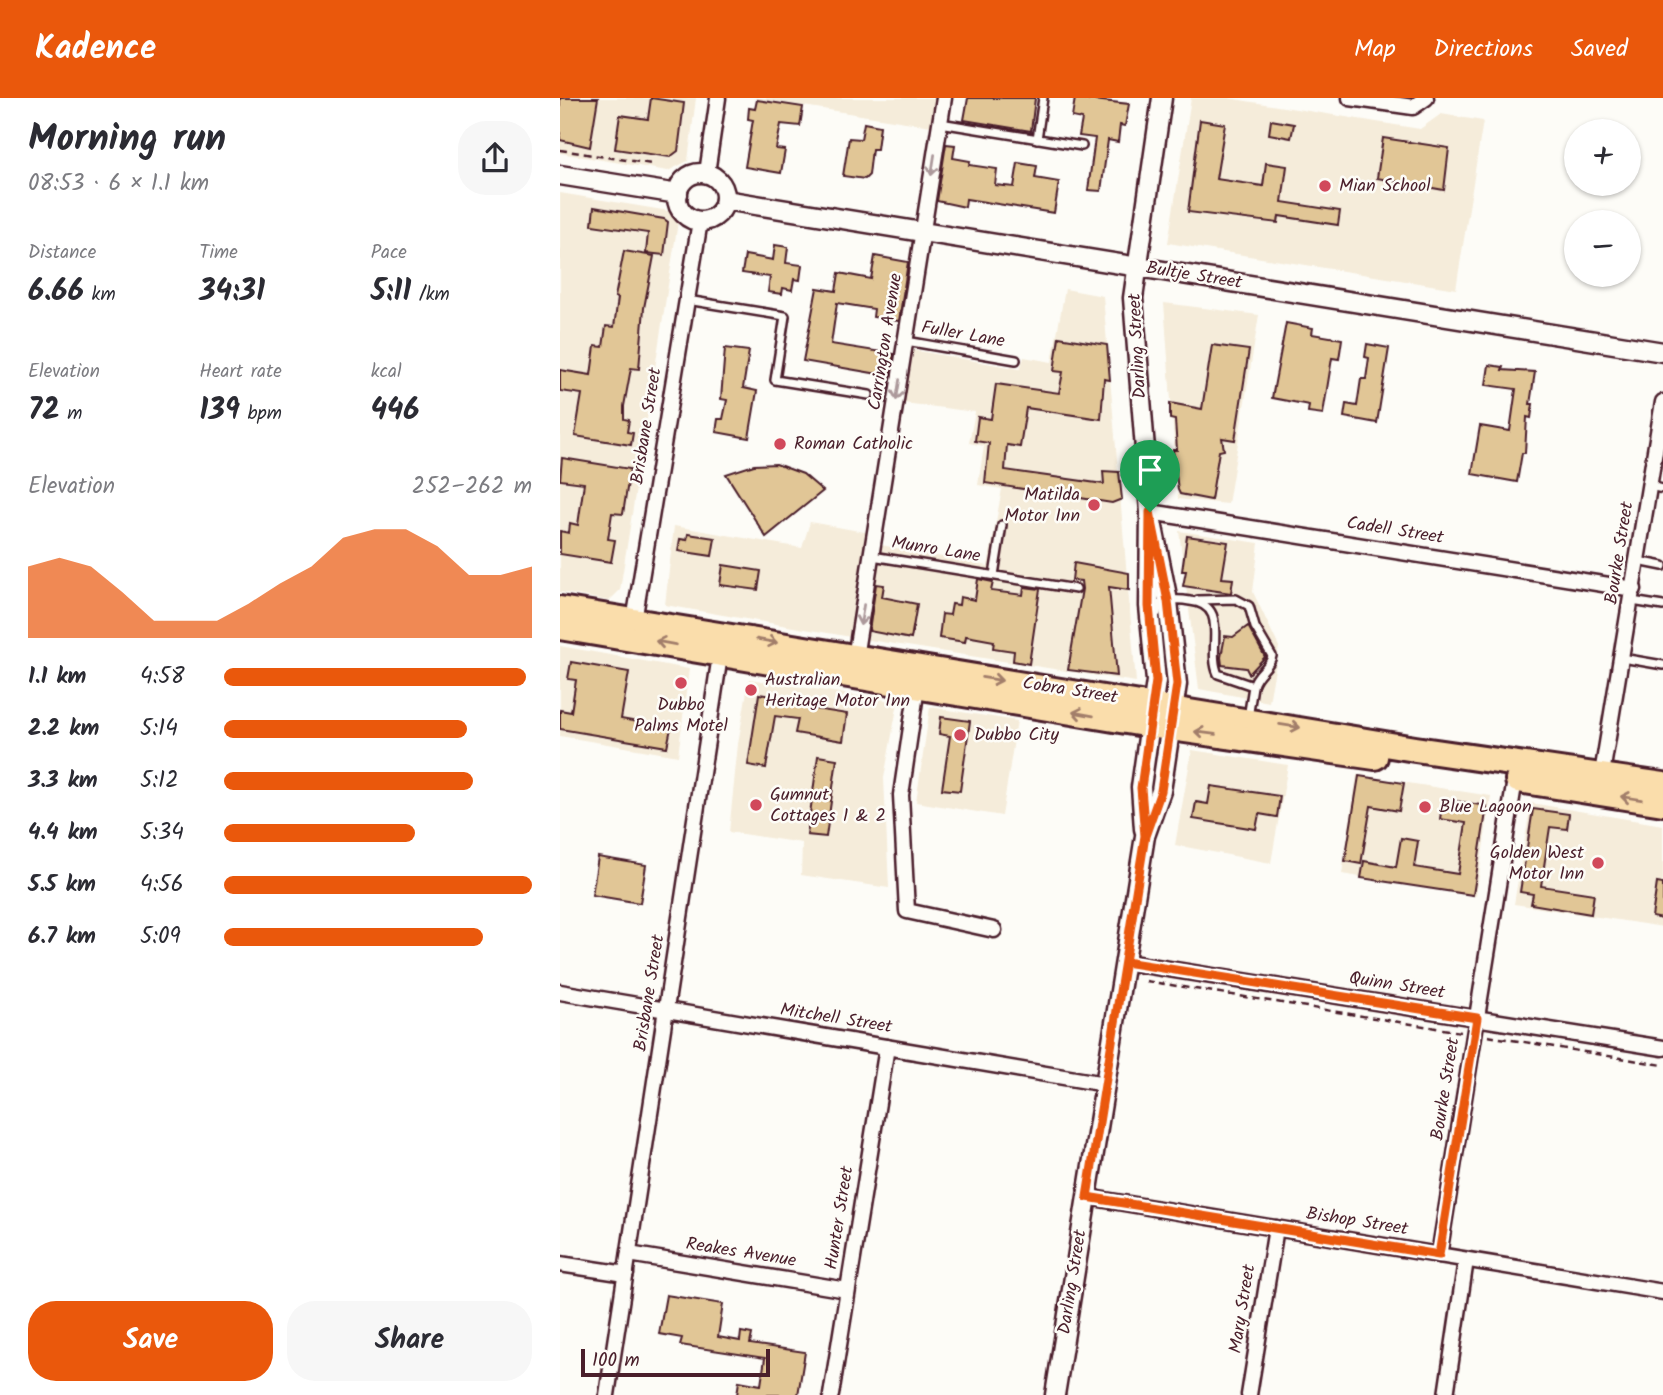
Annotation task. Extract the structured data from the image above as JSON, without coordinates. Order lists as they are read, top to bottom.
{
  "streets": {
    "highway": ["Cobra Street"],
    "street": [
      "Bultje Street",
      "Carrington Avenue",
      "Darling Street",
      "Brisbane Street",
      "Cadell Street",
      "Bourke Street",
      "Quinn Street",
      "Mitchell Street",
      "Hunter Street",
      "Bishop Street",
      "Reakes Avenue",
      "Mary Street"
    ],
    "lane": ["Fuller Lane", "Munro Lane"]
  },
  "crossings": [
    ["Bultje Street", "Carrington Avenue"],
    ["Bultje Street", "Darling Street"],
    ["Bultje Street", "Brisbane Street"],
    ["Fuller Lane", "Carrington Avenue"],
    ["Carrington Avenue", "Munro Lane"],
    ["Carrington Avenue", "Cobra Street"],
    ["Darling Street", "Cadell Street"],
    ["Darling Street", "Cobra Street"],
    ["Darling Street", "Quinn Street"],
    ["Darling Street", "Mitchell Street"],
    ["Darling Street", "Bishop Street"],
    ["Brisbane Street", "Cobra Street"],
    ["Brisbane Street", "Mitchell Street"],
    ["Brisbane Street", "Reakes Avenue"],
    ["Cadell Street", "Bourke Street"],
    ["Bourke Street", "Cobra Street"],
    ["Bourke Street", "Quinn Street"],
    ["Bourke Street", "Bishop Street"],
    ["Mitchell Street", "Hunter Street"],
    ["Hunter Street", "Reakes Avenue"],
    ["Bishop Street", "Mary Street"]
  ],
  "one_way": ["Carrington Avenue"],
  "places": [
    "Mian School",
    "Roman Catholic",
    "Matilda Motor Inn",
    "Dubbo Palms Motel",
    "Australian Heritage Motor Inn",
    "Dubbo City",
    "Gumnut Cottages 1 & 2",
    "Blue Lagoon",
    "Golden West Motor Inn"
  ],
  "scale_bar": "100 m",
  "page": {
    "header": "Kadence",
    "nav": ["Map", "Directions", "Saved"],
    "heading": ["Morning run", "08:53 · 6 × 1.1 km"],
    "map_buttons": ["+", "−"],
    "stats": [
      ["Distance", "6.66 km"],
      ["Time", "34:31"],
      ["Pace", "5:11 /km"],
      ["Elevation", "72 m"],
      ["Heart rate", "139 bpm"],
      ["kcal", "446"]
    ],
    "chart": ["Elevation", "252–262 m"],
    "list": [
      {
        "name": "1.1 km",
        "note": "4:58"
      },
      {
        "name": "2.2 km",
        "note": "5:14"
      },
      {
        "name": "3.3 km",
        "note": "5:12"
      },
      {
        "name": "4.4 km",
        "note": "5:34"
      },
      {
        "name": "5.5 km",
        "note": "4:56"
      },
      {
        "name": "6.7 km",
        "note": "5:09"
      }
    ],
    "buttons": ["Save", "Share"],
    "scale": "100 m"
  }
}
